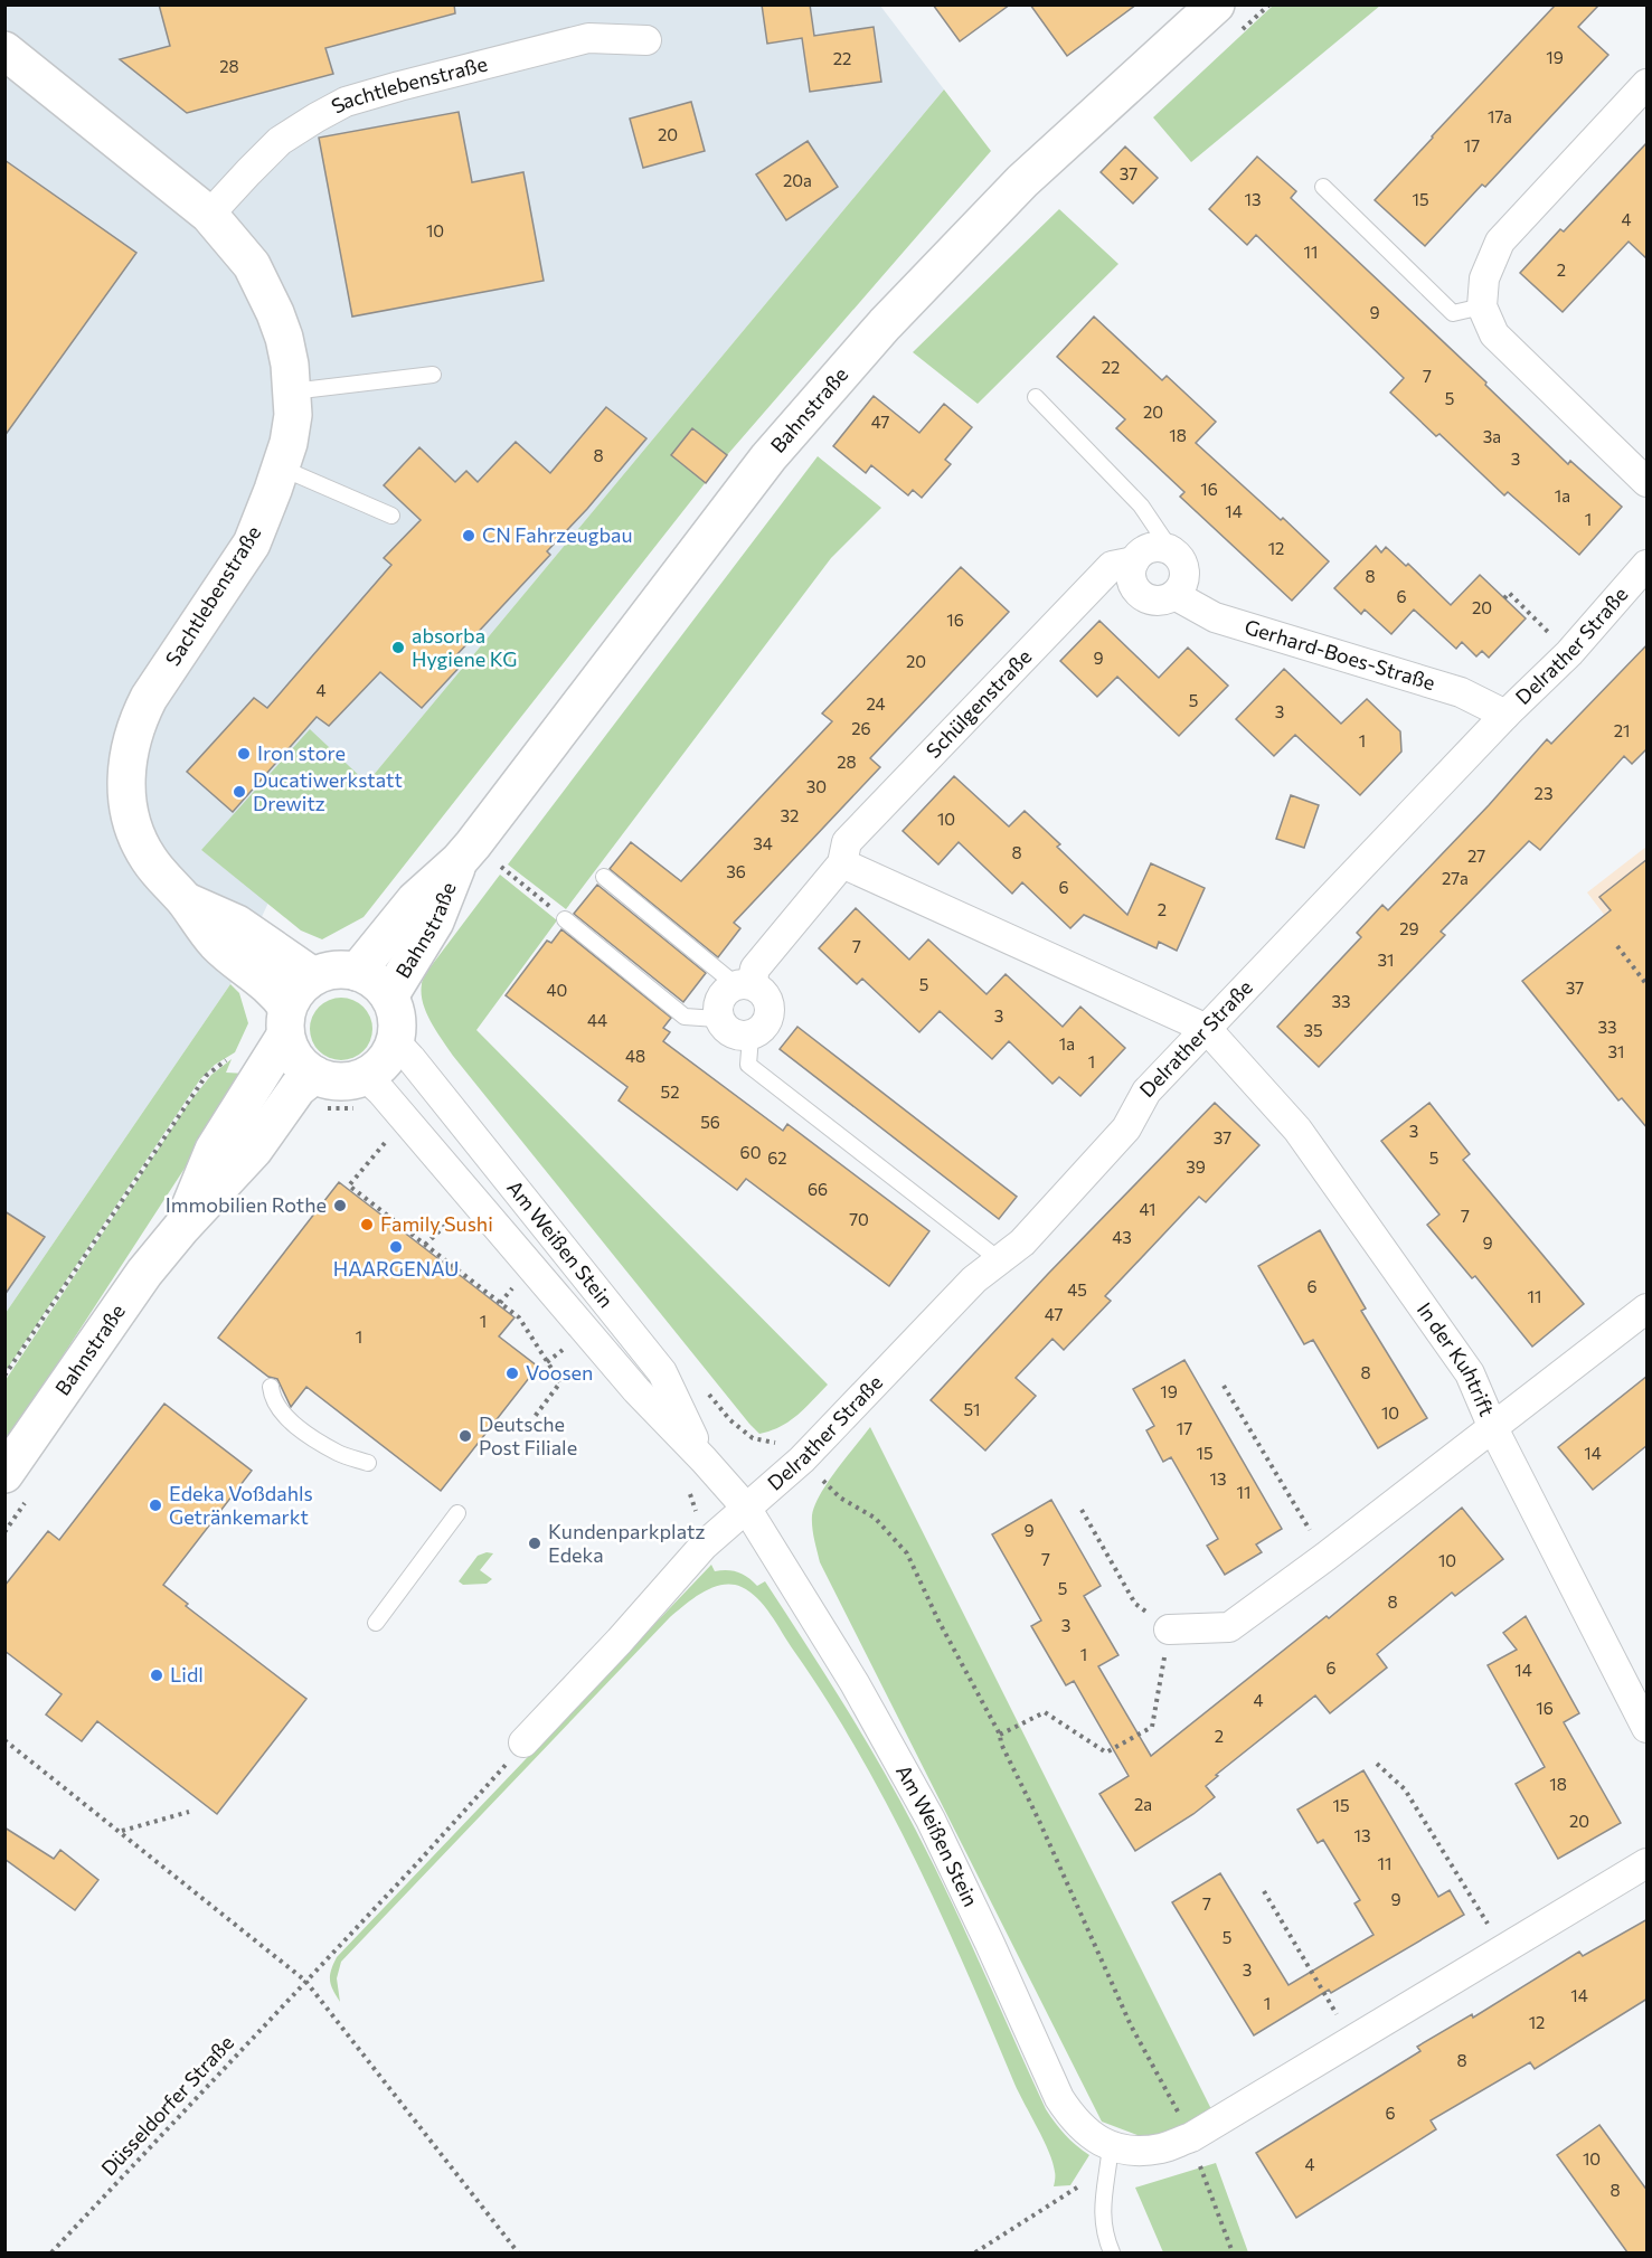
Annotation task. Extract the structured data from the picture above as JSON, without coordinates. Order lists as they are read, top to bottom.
{
  "streets": {
    "street": [
      "Sachtlebenstraße",
      "Bahnstraße",
      "Delrather Straße",
      "Gerhard-Boes-Straße",
      "Schülgenstraße",
      "Am Weißen Stein",
      "In der Kuhtrift"
    ],
    "path": ["Düsseldorfer Straße"]
  },
  "crossings": [
    ["Sachtlebenstraße", "Bahnstraße"],
    ["Sachtlebenstraße", "Am Weißen Stein"],
    ["Bahnstraße", "Am Weißen Stein"],
    ["Delrather Straße", "Gerhard-Boes-Straße"],
    ["Delrather Straße", "Am Weißen Stein"],
    ["Delrather Straße", "In der Kuhtrift"],
    ["Delrather Straße", "Düsseldorfer Straße"],
    ["Gerhard-Boes-Straße", "Schülgenstraße"]
  ],
  "places": [
    "CN Fahrzeugbau",
    "absorba Hygiene KG",
    "Iron store",
    "Ducatiwerkstatt Drewitz",
    "Immobilien Rothe",
    "Family Sushi",
    "HAARGENAU",
    "Voosen",
    "Deutsche Post Filiale",
    "Edeka Voßdahls Getränkemarkt",
    "Kundenparkplatz Edeka",
    "Lidl"
  ],
  "house_numbers": [
    "19",
    "22",
    "28",
    "17a",
    "20",
    "17",
    "37",
    "20a",
    "13",
    "15",
    "4",
    "10",
    "11",
    "2",
    "9",
    "22",
    "7",
    "5",
    "20",
    "47",
    "18",
    "3a",
    "8",
    "3",
    "16",
    "1a",
    "14",
    "1",
    "12",
    "8",
    "6",
    "20",
    "16",
    "9",
    "20",
    "4",
    "5",
    "24",
    "3",
    "26",
    "21",
    "1",
    "28",
    "30",
    "23",
    "32",
    "10",
    "34",
    "8",
    "27",
    "36",
    "27a",
    "6",
    "2",
    "29",
    "7",
    "31",
    "5",
    "37",
    "40",
    "33",
    "3",
    "44",
    "33",
    "35",
    "1a",
    "31",
    "48",
    "1",
    "52",
    "56",
    "3",
    "37",
    "60",
    "62",
    "5",
    "39",
    "66",
    "41",
    "7",
    "70",
    "43",
    "9",
    "6",
    "45",
    "11",
    "47",
    "1",
    "1",
    "8",
    "19",
    "51",
    "10",
    "17",
    "15",
    "14",
    "13",
    "11",
    "9",
    "7",
    "10",
    "5",
    "8",
    "3",
    "1",
    "6",
    "14",
    "4",
    "16",
    "2",
    "18",
    "2a",
    "15",
    "20",
    "13",
    "11",
    "9",
    "7",
    "5",
    "3",
    "14",
    "1",
    "12",
    "8",
    "6",
    "10",
    "4",
    "8"
  ]
}
